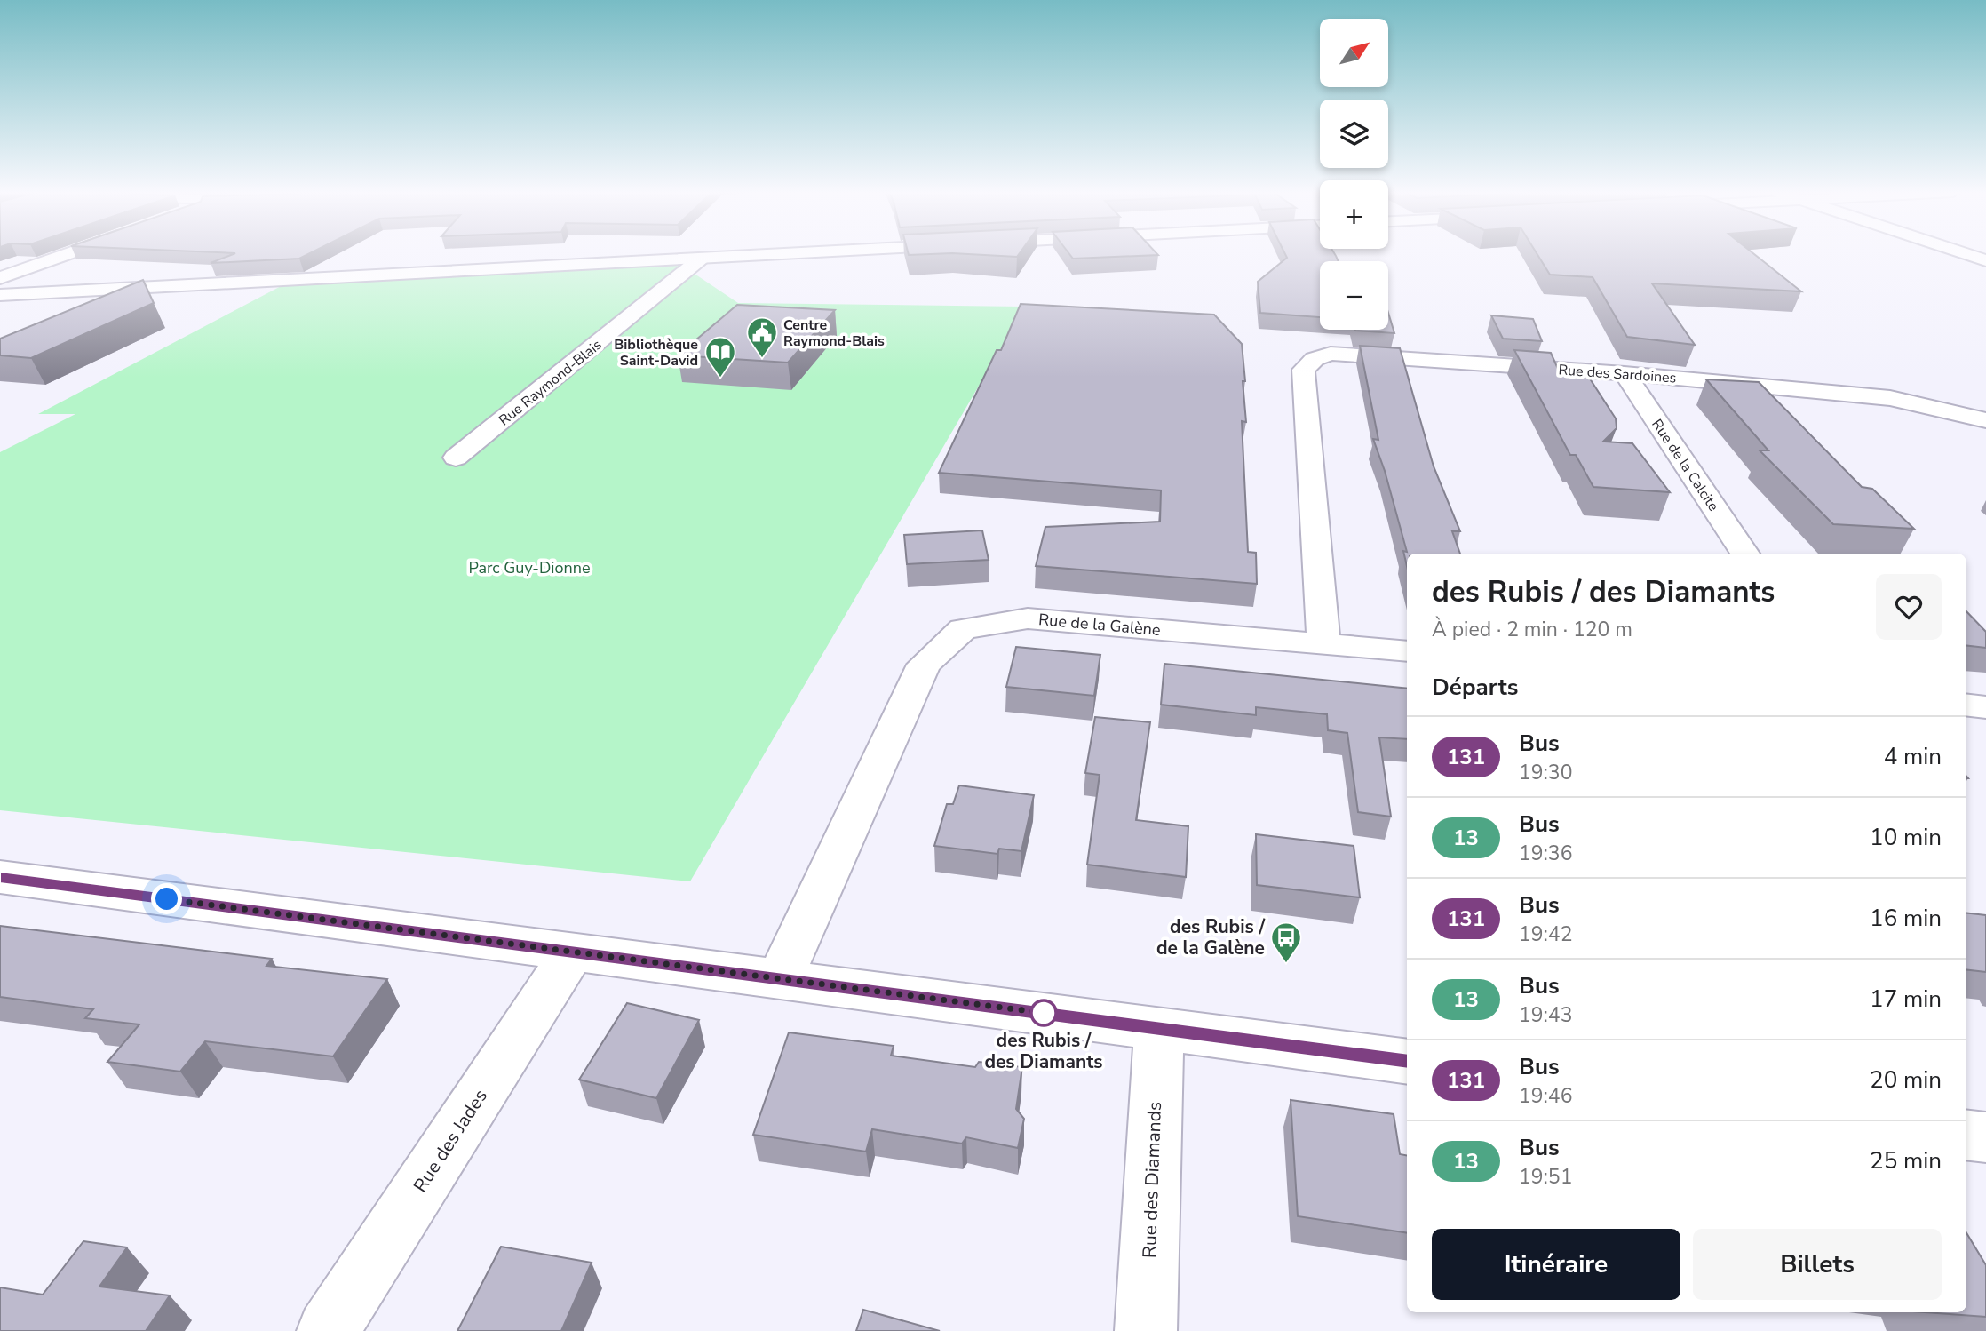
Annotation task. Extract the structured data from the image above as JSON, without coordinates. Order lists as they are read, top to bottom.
{
  "streets": {
    "street": [
      "Rue des Sardoines",
      "Rue Raymond-Blais",
      "Rue de la Calcite",
      "Rue de la Galène",
      "Rue des Jades",
      "Rue des Diamands"
    ]
  },
  "crossings": [
    ["Rue des Sardoines", "Rue de la Calcite"],
    ["Rue des Sardoines", "Rue de la Galène"]
  ],
  "parks": ["Parc Guy-Dionne"],
  "places": {
    "public building": ["Centre Raymond-Blais"],
    "library": ["Bibliothèque Saint-David"],
    "bus stop": ["des Rubis / de la Galène"],
    "other": ["des Rubis / des Diamants"]
  },
  "lines": ["bus line 131"],
  "north": "top right",
  "page": {
    "map_buttons": ["+", "−"],
    "heading": [
      ["des Rubis / des Diamants", "À pied · 2 min · 120 m"],
      "Départs"
    ],
    "list": [
      {
        "mark": "131",
        "name": "Bus",
        "note": "19:30",
        "value": "4 min"
      },
      {
        "mark": "13",
        "name": "Bus",
        "note": "19:36",
        "value": "10 min"
      },
      {
        "mark": "131",
        "name": "Bus",
        "note": "19:42",
        "value": "16 min"
      },
      {
        "mark": "13",
        "name": "Bus",
        "note": "19:43",
        "value": "17 min"
      },
      {
        "mark": "131",
        "name": "Bus",
        "note": "19:46",
        "value": "20 min"
      },
      {
        "mark": "13",
        "name": "Bus",
        "note": "19:51",
        "value": "25 min"
      }
    ],
    "buttons": ["Itinéraire", "Billets"]
  }
}
